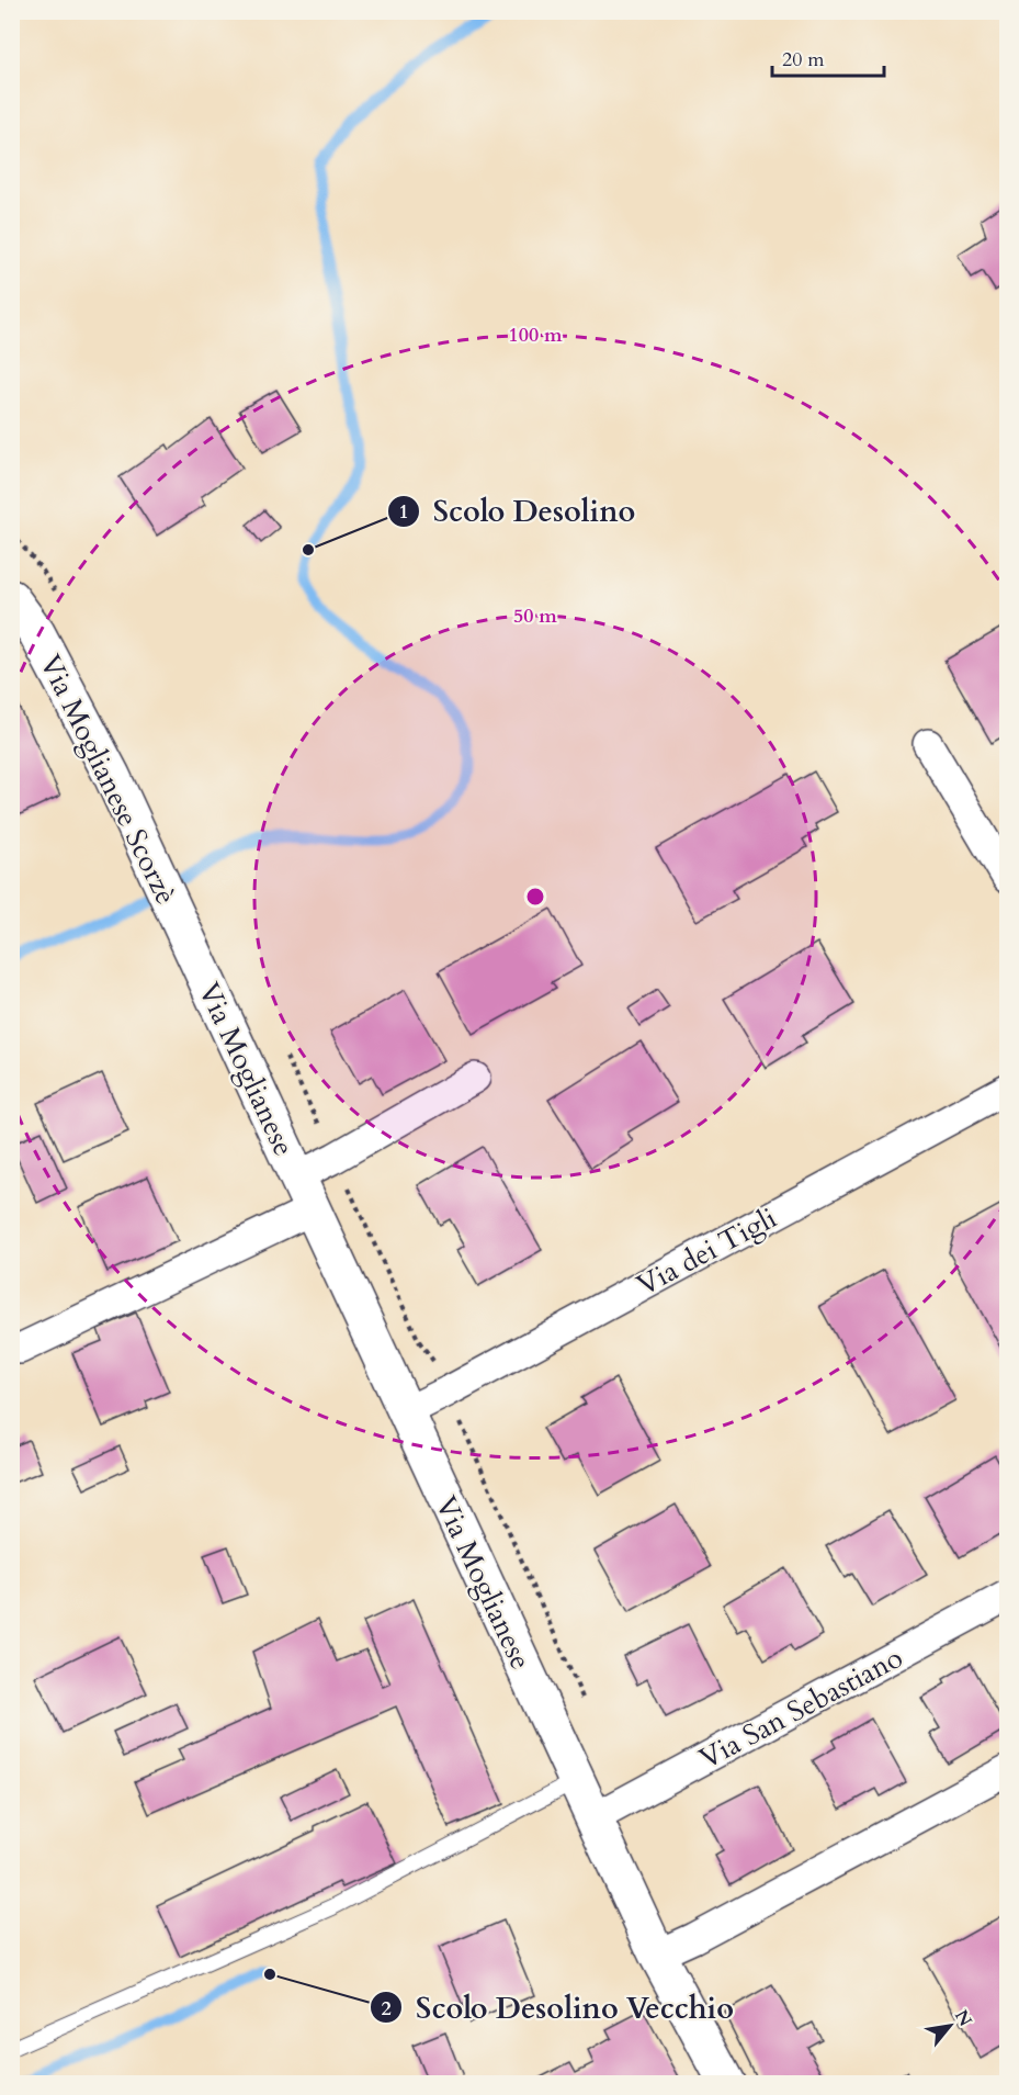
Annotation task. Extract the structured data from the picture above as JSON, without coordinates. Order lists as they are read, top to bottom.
{
  "streets": {
    "main road": ["Via Moglianese Scorzè", "Via Moglianese"],
    "street": ["Via dei Tigli", "Via San Sebastiano"]
  },
  "crossings": [
    ["Via Moglianese Scorzè", "Via Moglianese"],
    ["Via Moglianese", "Via dei Tigli"],
    ["Via Moglianese", "Via San Sebastiano"]
  ],
  "places": ["Scolo Desolino", "Scolo Desolino Vecchio"],
  "scale_bar": "20 m",
  "north": "top right",
  "rings": ["100 m", "50 m"]
}
